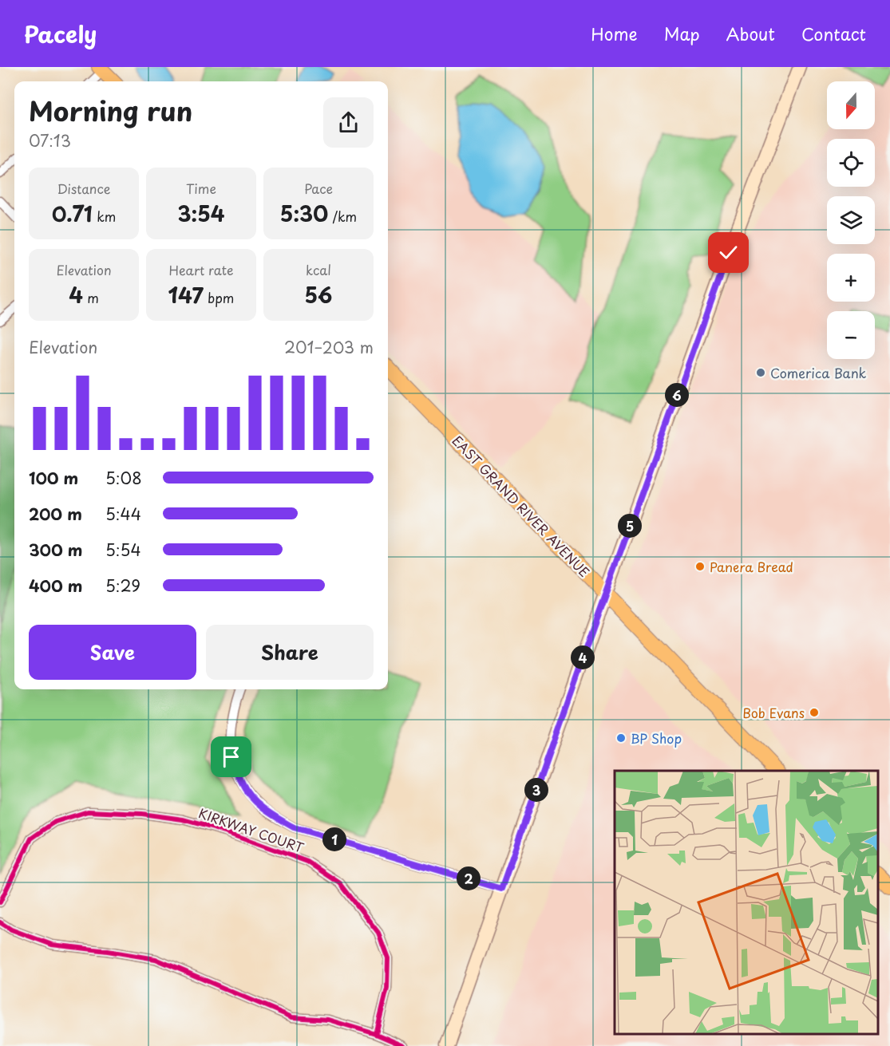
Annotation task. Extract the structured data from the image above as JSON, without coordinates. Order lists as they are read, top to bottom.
{
  "streets": {
    "main road": ["EAST GRAND RIVER AVENUE"],
    "street": ["KIRKWAY COURT"]
  },
  "places": [
    "Comerica Bank",
    "Panera Bread",
    "Bob Evans",
    "BP Shop"
  ],
  "north": "bottom",
  "page": {
    "header": "Pacely",
    "nav": [
      "Home",
      "Map",
      "About",
      "Contact"
    ],
    "map_buttons": ["+", "−"],
    "heading": ["Morning run", "07:13"],
    "stats": [
      ["Distance", "0.71 km"],
      ["Time", "3:54"],
      ["Pace", "5:30 /km"],
      ["Elevation", "4 m"],
      ["Heart rate", "147 bpm"],
      ["kcal", "56"]
    ],
    "chart": ["Elevation", "201–203 m"],
    "pins": [
      "6",
      "5",
      "4",
      "3",
      "1",
      "2"
    ],
    "list": [
      {
        "name": "100 m",
        "note": "5:08"
      },
      {
        "name": "200 m",
        "note": "5:44"
      },
      {
        "name": "300 m",
        "note": "5:54"
      },
      {
        "name": "400 m",
        "note": "5:29"
      }
    ],
    "buttons": ["Save", "Share"]
  }
}
